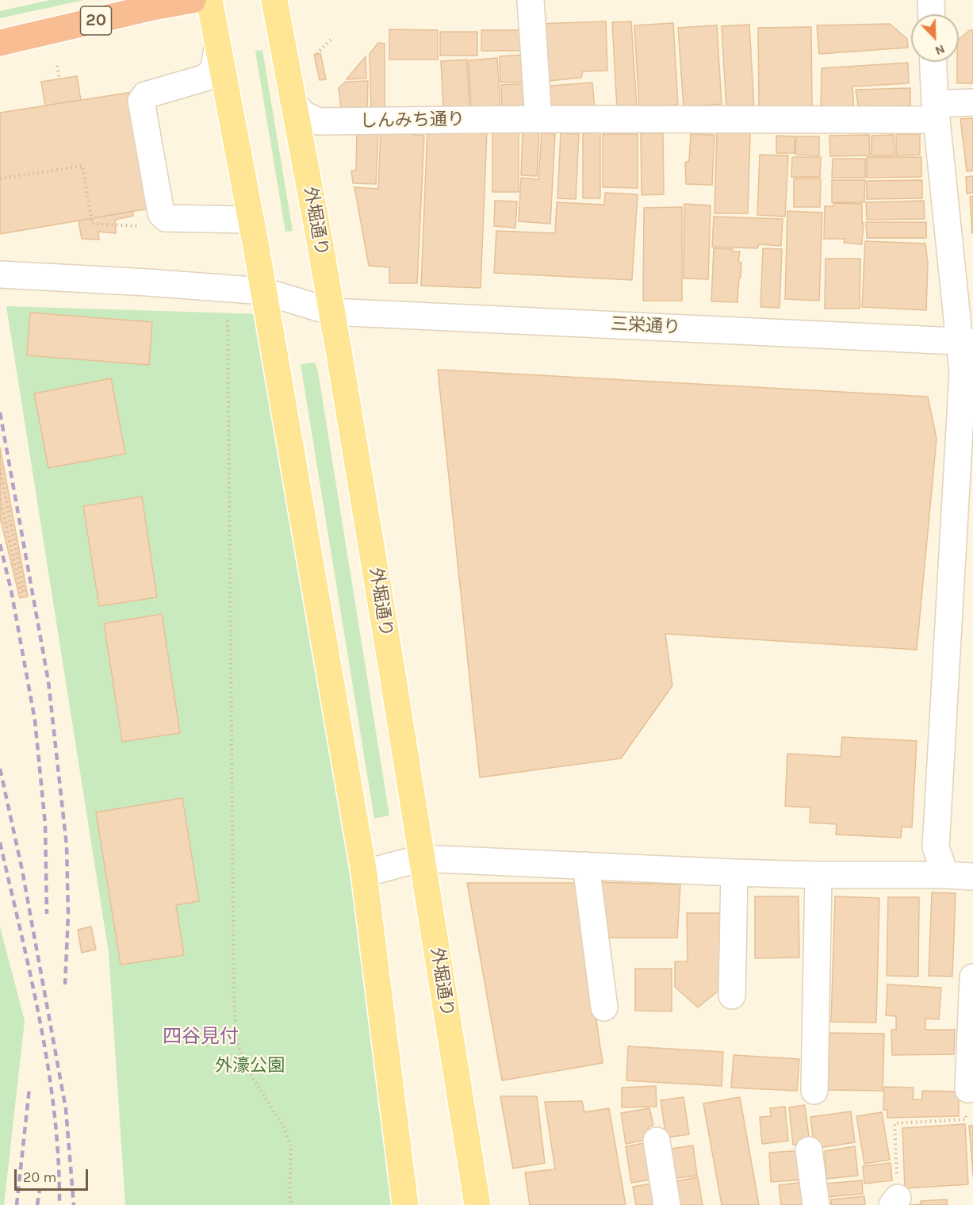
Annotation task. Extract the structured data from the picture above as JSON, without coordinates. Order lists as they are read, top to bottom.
{
  "streets": {
    "highway": ["20"],
    "main road": ["外堀通り"],
    "street": ["しんみち通り", "三栄通り"]
  },
  "crossings": [
    ["しんみち通り", "外堀通り"],
    ["外堀通り", "三栄通り"]
  ],
  "districts": ["四谷見付"],
  "parks": ["外濠公園"],
  "scale_bar": "20 m",
  "north": "bottom right"
}
